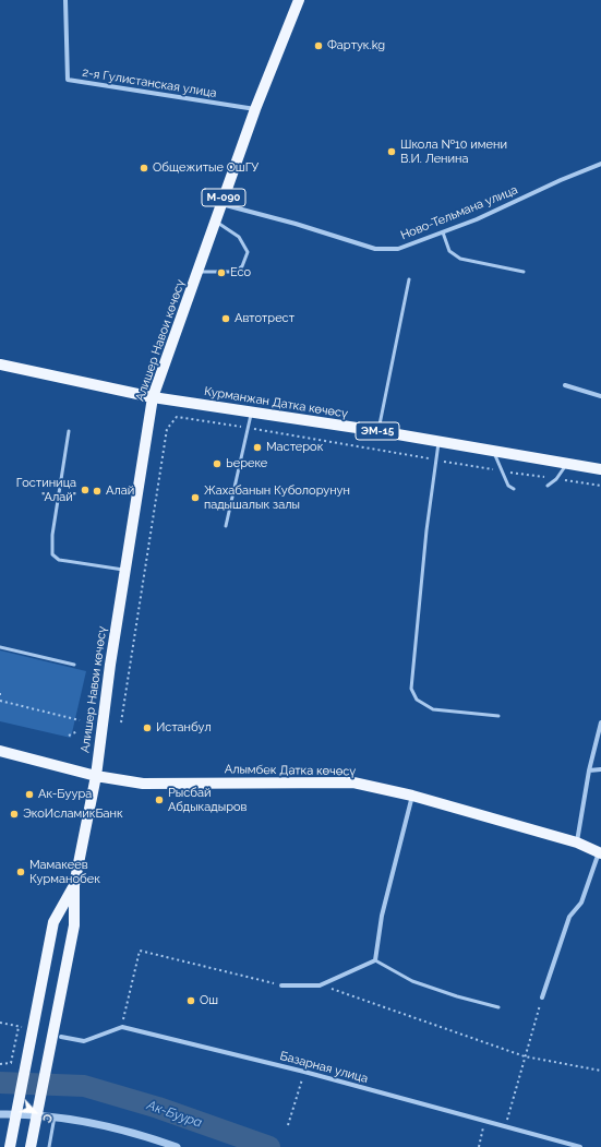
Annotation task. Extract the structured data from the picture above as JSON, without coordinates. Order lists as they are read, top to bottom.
{
  "streets": {
    "main road": [
      "М-090",
      "Алишер Навои көчөсү",
      "Курманжан Датка көчөсү",
      "ЭМ-15",
      "Алымбек Датка көчөсү"
    ],
    "street": ["2-я Гулистанская улица", "Ново-Тельмана улица", "Базарная улица"]
  },
  "crossings": [
    ["2-я Гулистанская улица", "Алишер Навои көчөсү"],
    ["Ново-Тельмана улица", "Алишер Навои көчөсү"],
    ["Алишер Навои көчөсү", "Курманжан Датка көчөсү"],
    ["Алишер Навои көчөсү", "Алымбек Датка көчөсү"]
  ],
  "water": ["Ак-Буура"],
  "places": [
    "Фартук.kg",
    "Школа №10 имени В.И. Ленина",
    "Общежитые ОшГУ",
    "Есо",
    "Автотрест",
    "Мастерок",
    "Ьереке",
    "Гостиница \"Алай\"",
    "Алай",
    "Жахабанын Куболорунун падышалык залы",
    "Истанбул",
    "Ак-Буура",
    "Рысбай Абдыкадыров",
    "ЭкоИсламикБанк",
    "Мамакеев Курманобек",
    "Ош"
  ],
  "north": "bottom right"
}
